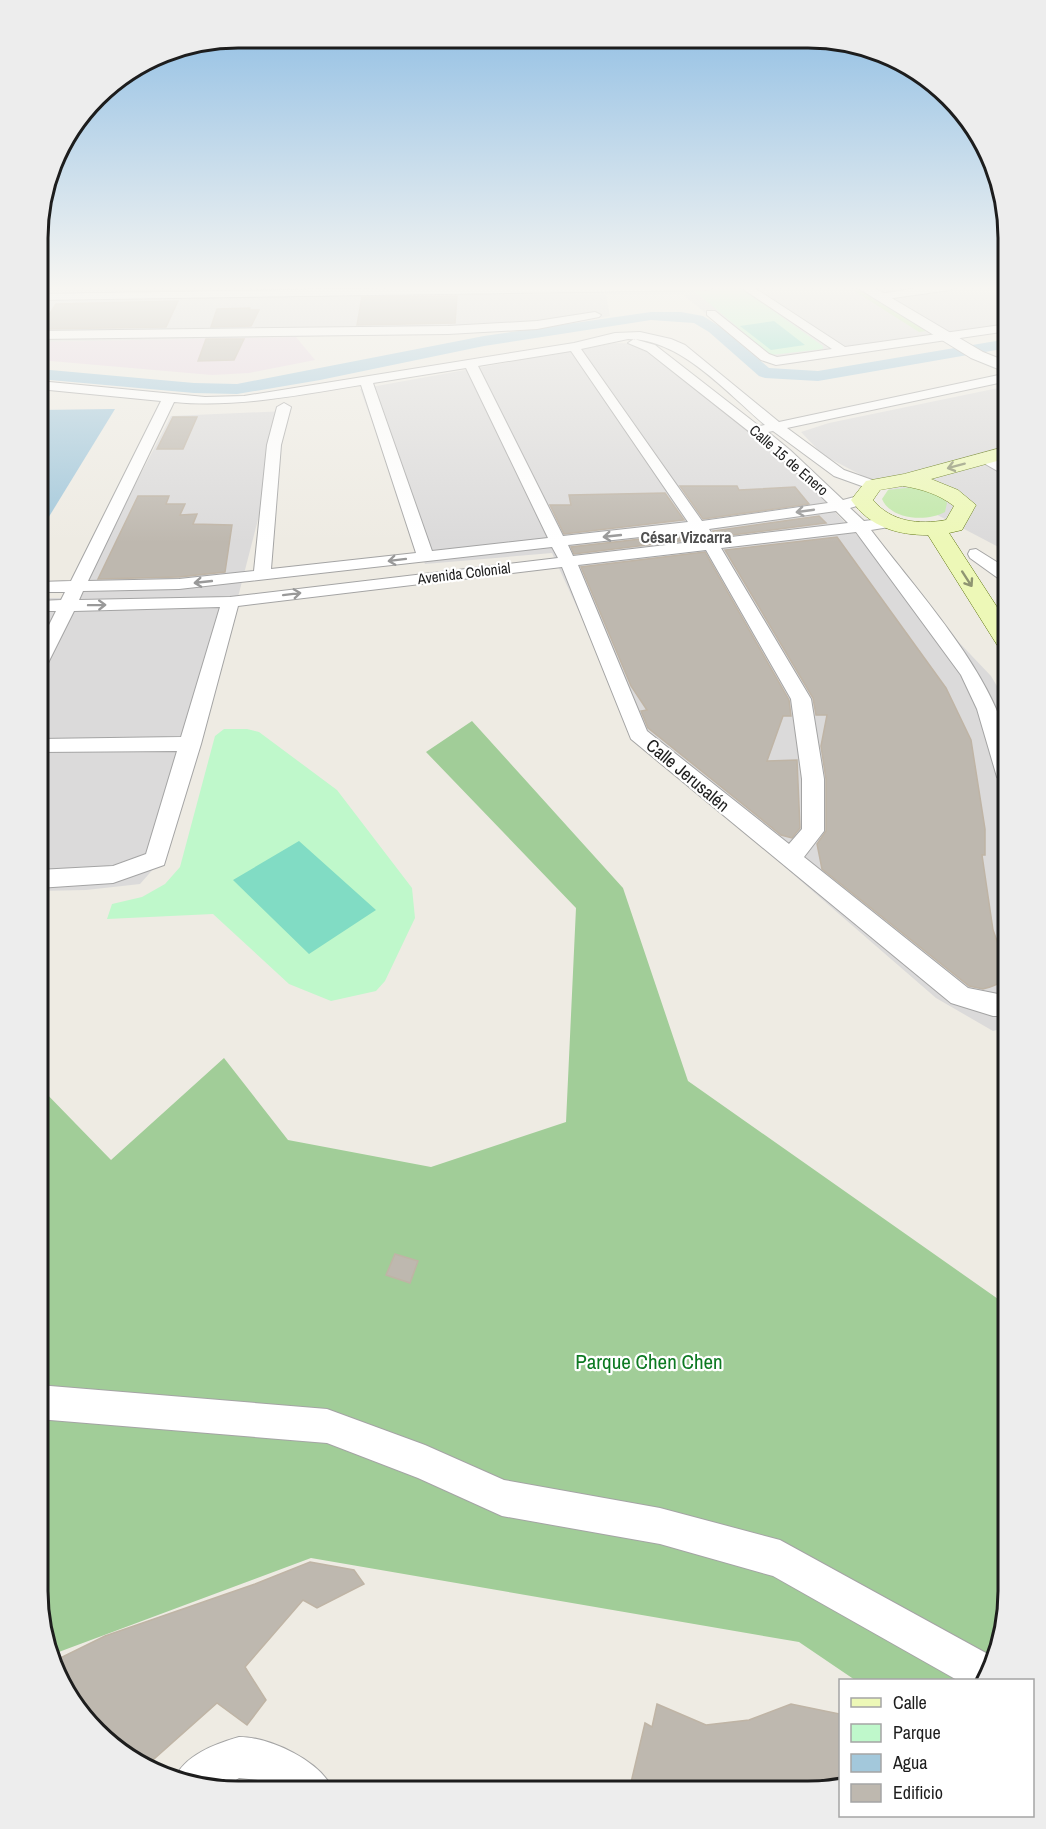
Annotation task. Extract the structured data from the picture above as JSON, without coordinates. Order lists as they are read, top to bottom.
{
  "streets": {
    "street": ["Calle 15 de Enero", "Avenida Colonial", "Calle Jerusalén"]
  },
  "crossings": [
    ["Calle 15 de Enero", "Avenida Colonial"],
    ["Avenida Colonial", "Calle Jerusalén"]
  ],
  "districts": ["César Vizcarra"],
  "parks": ["Parque Chen Chen"],
  "legend": [
    "Calle",
    "Parque",
    "Agua",
    "Edificio"
  ]
}
